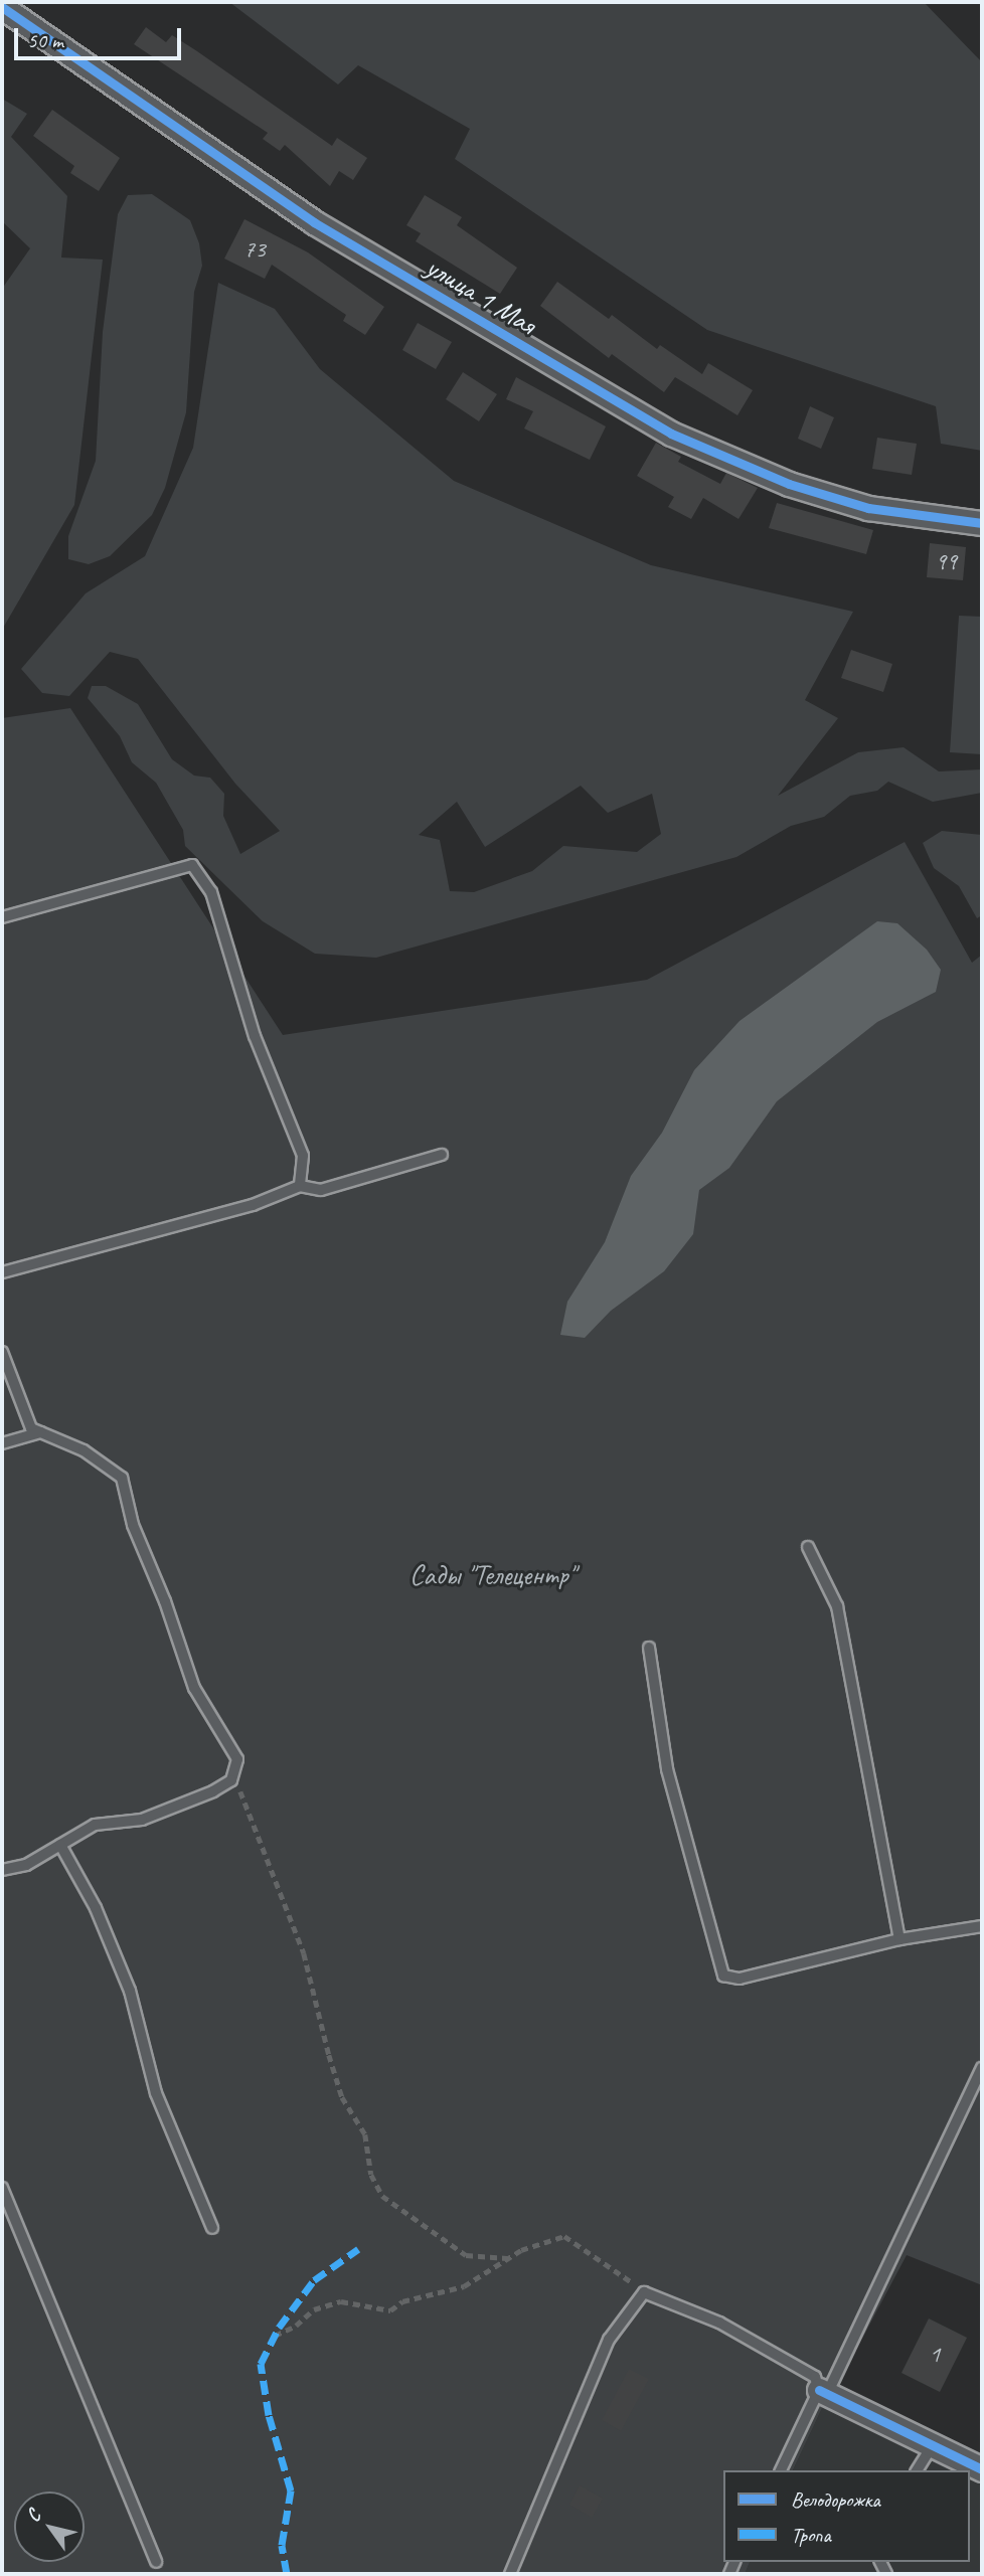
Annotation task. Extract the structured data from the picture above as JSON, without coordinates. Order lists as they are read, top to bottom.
{
  "streets": {
    "street": ["улица 1 Мая"]
  },
  "parks": ["Сады \"Телецентр\""],
  "house_numbers": ["73", "99", "1"],
  "legend": ["Велодорожка", "Тропа"],
  "scale_bar": "50 m",
  "north": "top left"
}
